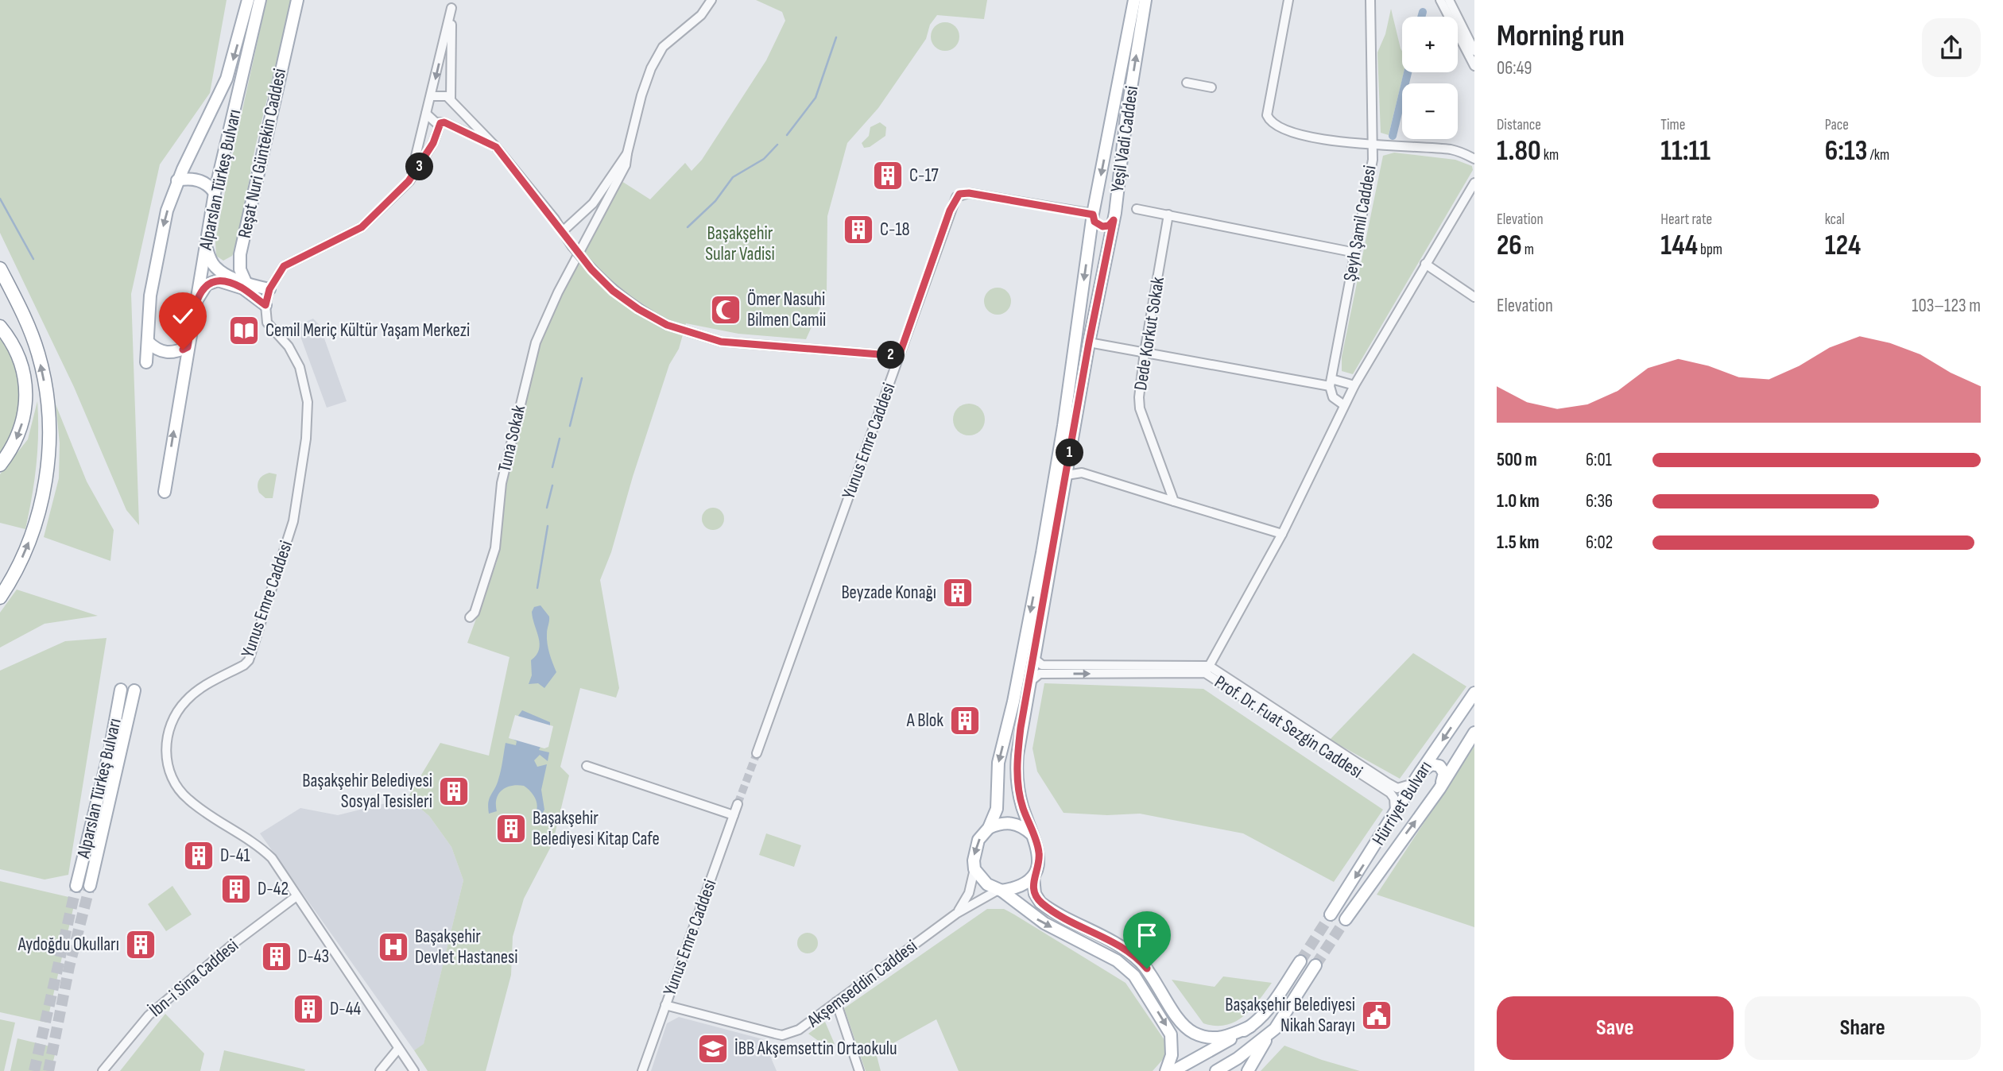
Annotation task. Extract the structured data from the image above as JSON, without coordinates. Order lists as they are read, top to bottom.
{
  "streets": {
    "main road": [
      "Yeşil Vadi Caddesi",
      "Reşat Nuri Güntekin Caddesi",
      "Alparslan Türkeş Bulvarı",
      "Hürriyet Bulvarı"
    ],
    "street": [
      "Şeyh Şamil Caddesi",
      "Dede Korkut Sokak",
      "Tuna Sokak",
      "Yunus Emre Caddesi",
      "Prof. Dr. Fuat Sezgin Caddesi",
      "İbn-i Sina Caddesi",
      "Akşemseddin Caddesi"
    ]
  },
  "crossings": [
    ["Yeşil Vadi Caddesi", "Yunus Emre Caddesi"],
    ["Yeşil Vadi Caddesi", "Prof. Dr. Fuat Sezgin Caddesi"],
    ["Yeşil Vadi Caddesi", "Akşemseddin Caddesi"],
    ["Yunus Emre Caddesi", "İbn-i Sina Caddesi"],
    ["Yunus Emre Caddesi", "Akşemseddin Caddesi"],
    ["Prof. Dr. Fuat Sezgin Caddesi", "Hürriyet Bulvarı"]
  ],
  "parks": ["Başakşehir Sular Vadisi"],
  "places": {
    "building": [
      "C-17",
      "C-18",
      "Beyzade Konağı",
      "A Blok",
      "Başakşehir Belediyesi Sosyal Tesisleri",
      "Başakşehir Belediyesi Kitap Cafe",
      "D-41",
      "D-42",
      "Aydoğdu Okulları",
      "D-43",
      "D-44"
    ],
    "mosque": ["Ömer Nasuhi Bilmen Camii"],
    "library": ["Cemil Meriç Kültür Yaşam Merkezi"],
    "hospital": ["Başakşehir Devlet Hastanesi"],
    "public building": ["Başakşehir Belediyesi Nikah Sarayı"],
    "school or university": ["İBB Akşemsettin Ortaokulu"]
  },
  "page": {
    "heading": ["Morning run", "06:49"],
    "map_buttons": ["+", "−"],
    "stats": [
      ["Distance", "1.80 km"],
      ["Time", "11:11"],
      ["Pace", "6:13 /km"],
      ["Elevation", "26 m"],
      ["Heart rate", "144 bpm"],
      ["kcal", "124"]
    ],
    "pins": ["3", "2", "1"],
    "chart": ["Elevation", "103–123 m"],
    "list": [
      {
        "name": "500 m",
        "note": "6:01"
      },
      {
        "name": "1.0 km",
        "note": "6:36"
      },
      {
        "name": "1.5 km",
        "note": "6:02"
      }
    ],
    "buttons": ["Save", "Share"]
  }
}
